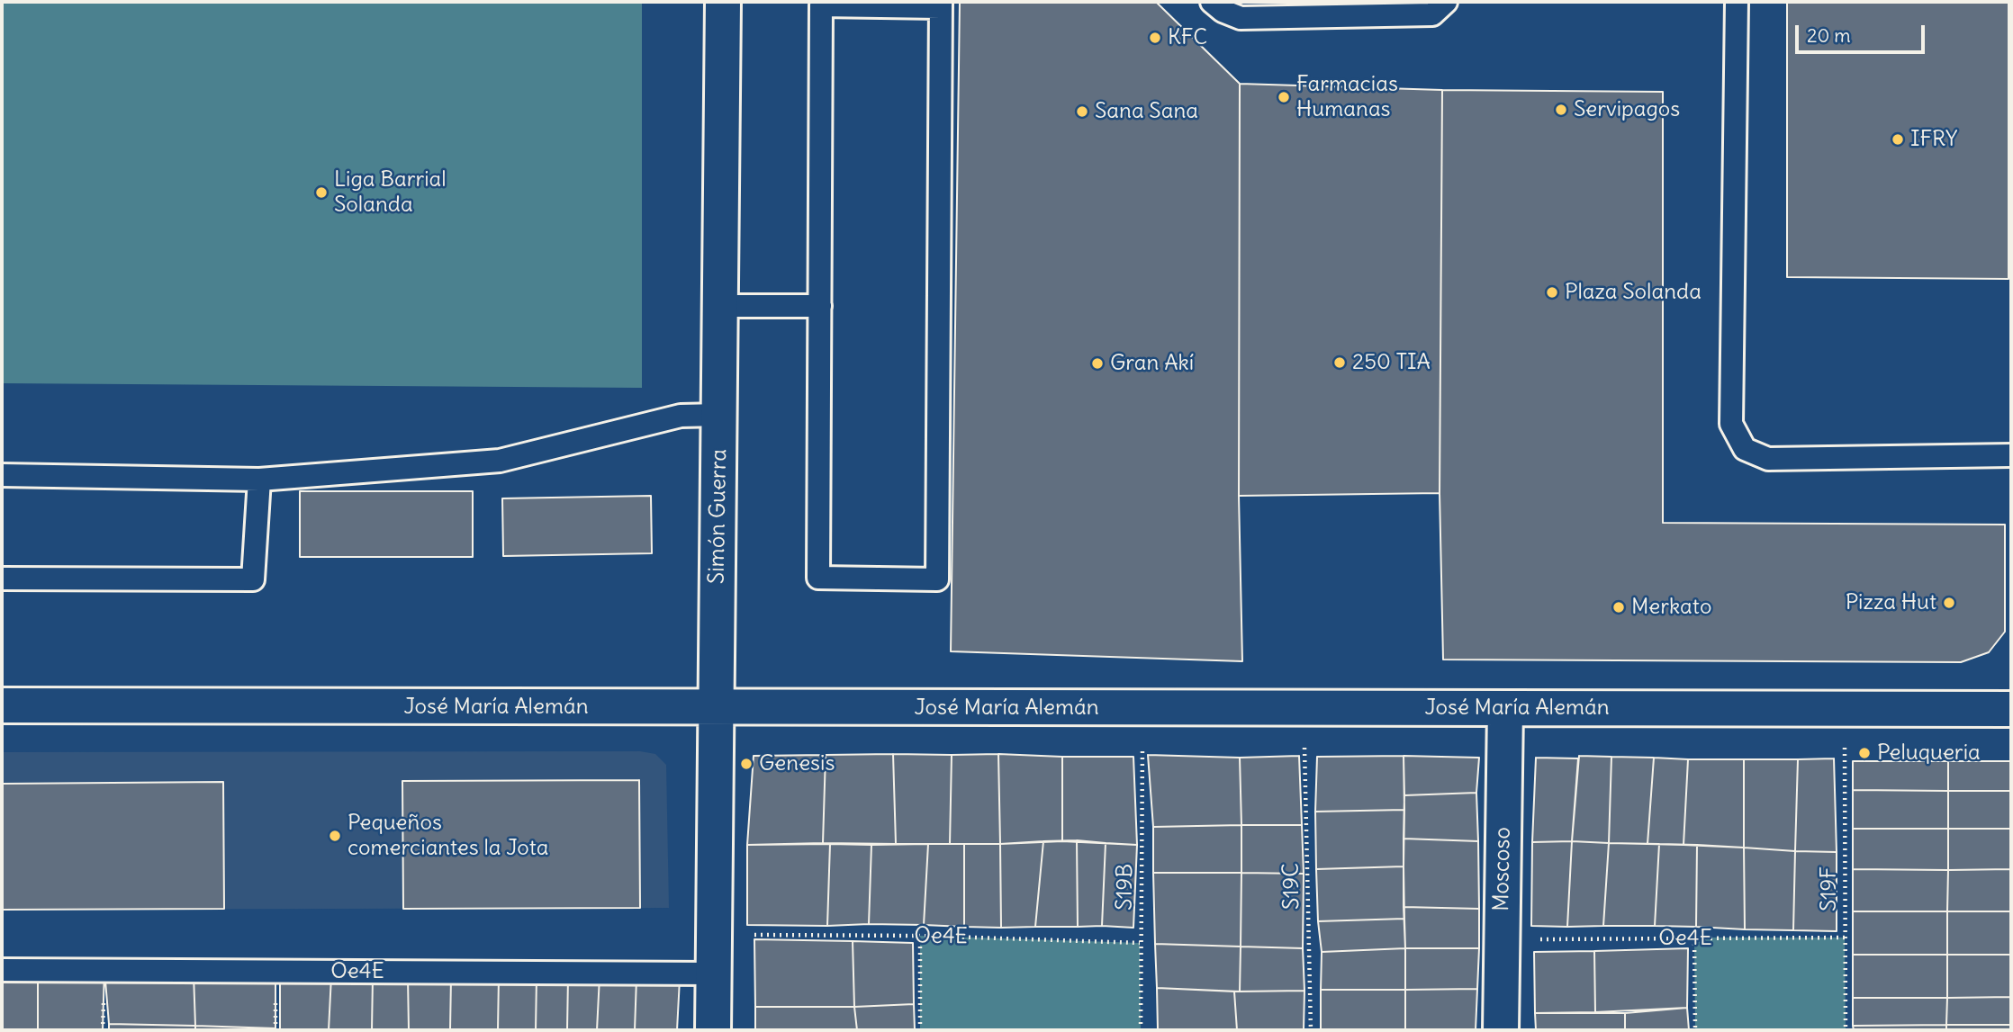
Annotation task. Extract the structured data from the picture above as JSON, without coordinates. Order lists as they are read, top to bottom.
{
  "streets": {
    "street": ["Simón Guerra", "José María Alemán", "Moscoso"],
    "lane": ["Oe4E"],
    "path": ["S19C", "S19B", "S19F"]
  },
  "crossings": [
    ["Simón Guerra", "José María Alemán"],
    ["Simón Guerra", "Oe4E"],
    ["José María Alemán", "Moscoso"],
    ["S19B", "Oe4E"],
    ["S19F", "Oe4E"]
  ],
  "places": [
    "KFC",
    "Farmacias Humanas",
    "Servipagos",
    "Sana Sana",
    "IFRY",
    "Liga Barrial Solanda",
    "Plaza Solanda",
    "250 TIA",
    "Gran Akí",
    "Pizza Hut",
    "Merkato",
    "Peluqueria",
    "Genesis",
    "Pequeños comerciantes la Jota"
  ],
  "scale_bar": "20 m"
}
